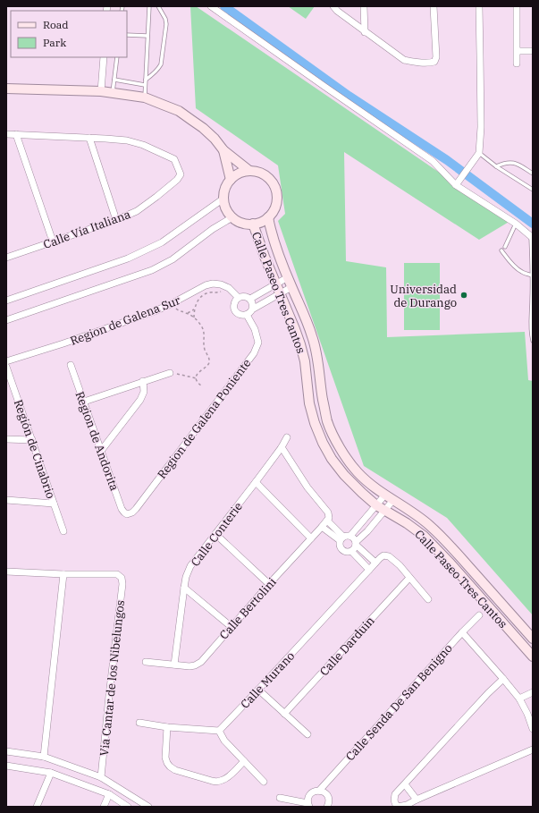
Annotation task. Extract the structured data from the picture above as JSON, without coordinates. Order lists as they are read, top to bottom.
{
  "streets": {
    "street": [
      "Calle Vía Italiana",
      "Calle Paseo Tres Cantos",
      "Region de Galena Sur",
      "Region de Galena Poniente",
      "Region de Andorita",
      "Región de Cinabrio",
      "Calle Conterie",
      "Calle Bertolini",
      "Calle Darduin",
      "Via Cantar de los Nibelungos",
      "Calle Murano",
      "Calle Senda De San Benigno"
    ]
  },
  "crossings": [
    ["Region de Galena Poniente", "Region de Andorita"],
    ["Calle Conterie", "Calle Bertolini"],
    ["Calle Darduin", "Calle Murano"]
  ],
  "places": ["Universidad de Durango"],
  "legend": ["Road", "Park"]
}
